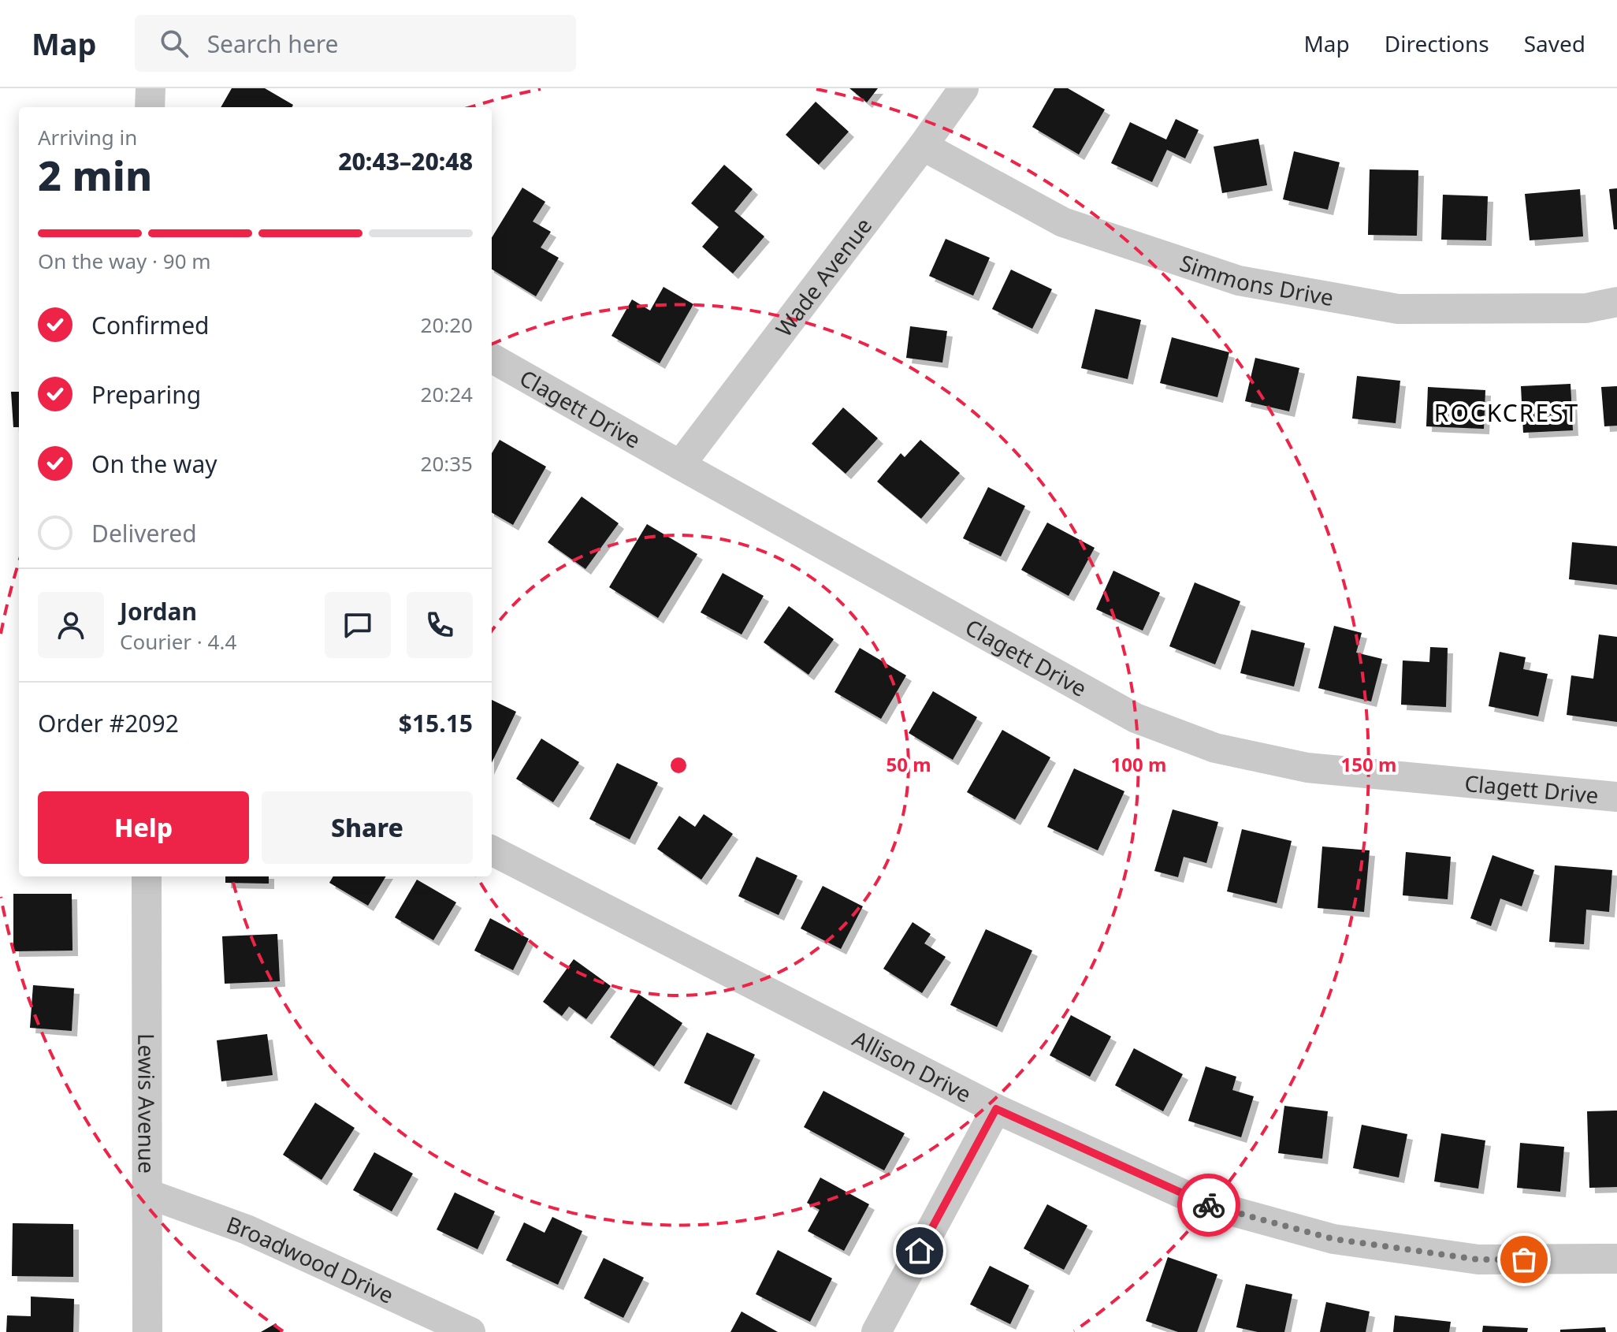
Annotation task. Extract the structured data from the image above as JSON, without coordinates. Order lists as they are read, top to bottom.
{
  "streets": {
    "street": [
      "Wade Avenue",
      "Simmons Drive",
      "Clagett Drive",
      "Allison Drive",
      "Lewis Avenue",
      "Broadwood Drive"
    ]
  },
  "crossings": [
    ["Wade Avenue", "Simmons Drive"],
    ["Wade Avenue", "Clagett Drive"],
    ["Lewis Avenue", "Broadwood Drive"]
  ],
  "districts": ["ROCKCREST"],
  "page": {
    "header": "Map",
    "search": "Search here",
    "nav": ["Map", "Directions", "Saved"],
    "heading": ["2 min", "Arriving in", "20:43–20:48"],
    "panel": [
      "Jordan",
      "Courier · 4.4",
      "Order #2092",
      "$15.15"
    ],
    "bar": "On the way · 90 m",
    "list": [
      ["Confirmed", "20:20"],
      ["Preparing", "20:24"],
      ["On the way", "20:35"],
      "Delivered"
    ],
    "buttons": ["Help", "Share"]
  },
  "rings": ["50 m", "100 m", "150 m"]
}
